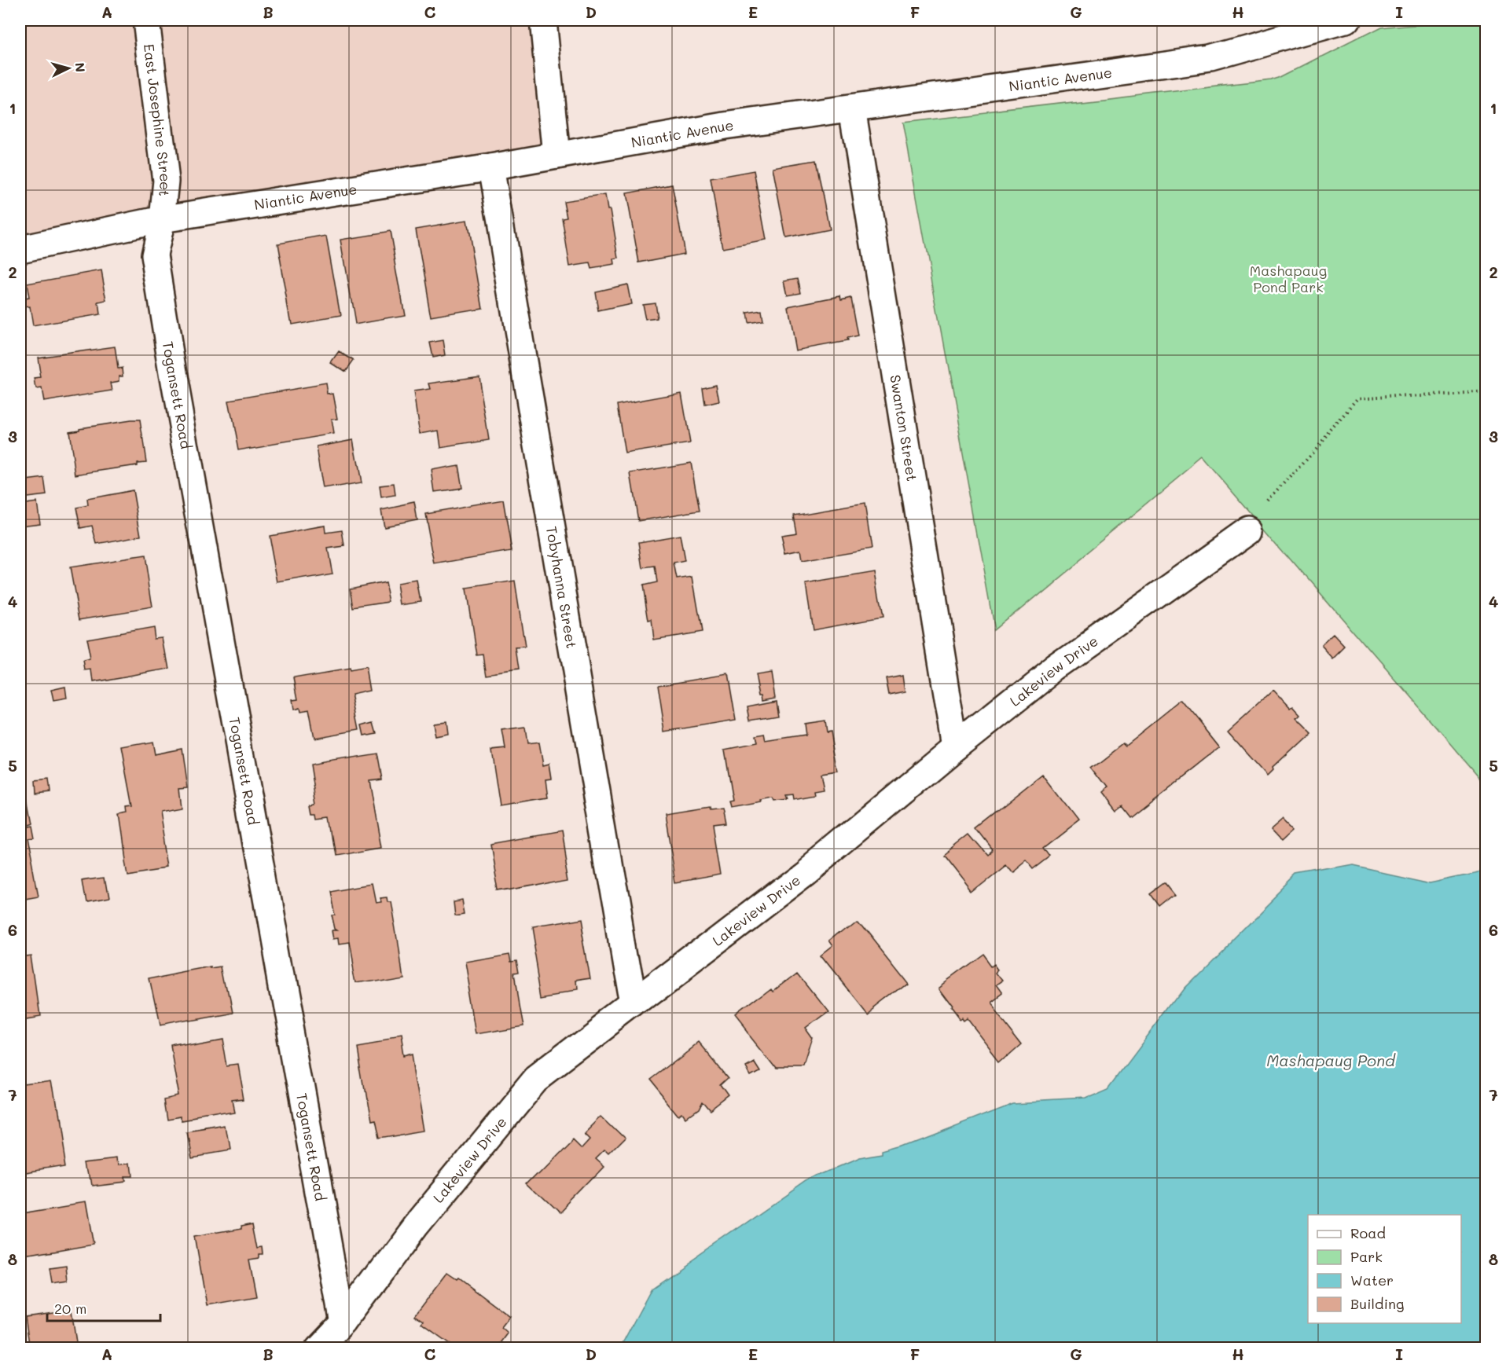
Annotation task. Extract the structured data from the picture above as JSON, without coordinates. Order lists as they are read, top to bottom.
{
  "streets": {
    "street": [
      "Niantic Avenue",
      "East Josephine Street",
      "Togansett Road",
      "Swanton Street",
      "Tobyhanna Street",
      "Lakeview Drive"
    ]
  },
  "crossings": [
    ["Niantic Avenue", "East Josephine Street"],
    ["Niantic Avenue", "Togansett Road"],
    ["Niantic Avenue", "Swanton Street"],
    ["Niantic Avenue", "Tobyhanna Street"],
    ["East Josephine Street", "Togansett Road"],
    ["Togansett Road", "Lakeview Drive"],
    ["Swanton Street", "Lakeview Drive"],
    ["Tobyhanna Street", "Lakeview Drive"]
  ],
  "water": ["Mashapaug Pond"],
  "parks": ["Mashapaug Pond Park"],
  "legend": [
    "Road",
    "Park",
    "Water",
    "Building"
  ],
  "scale_bar": "20 m",
  "north": "right",
  "grid": {
    "columns": [
      "A",
      "B",
      "C",
      "D",
      "E",
      "F",
      "G",
      "H",
      "I"
    ],
    "rows": [
      "1",
      "2",
      "3",
      "4",
      "5",
      "6",
      "7",
      "8"
    ]
  }
}
